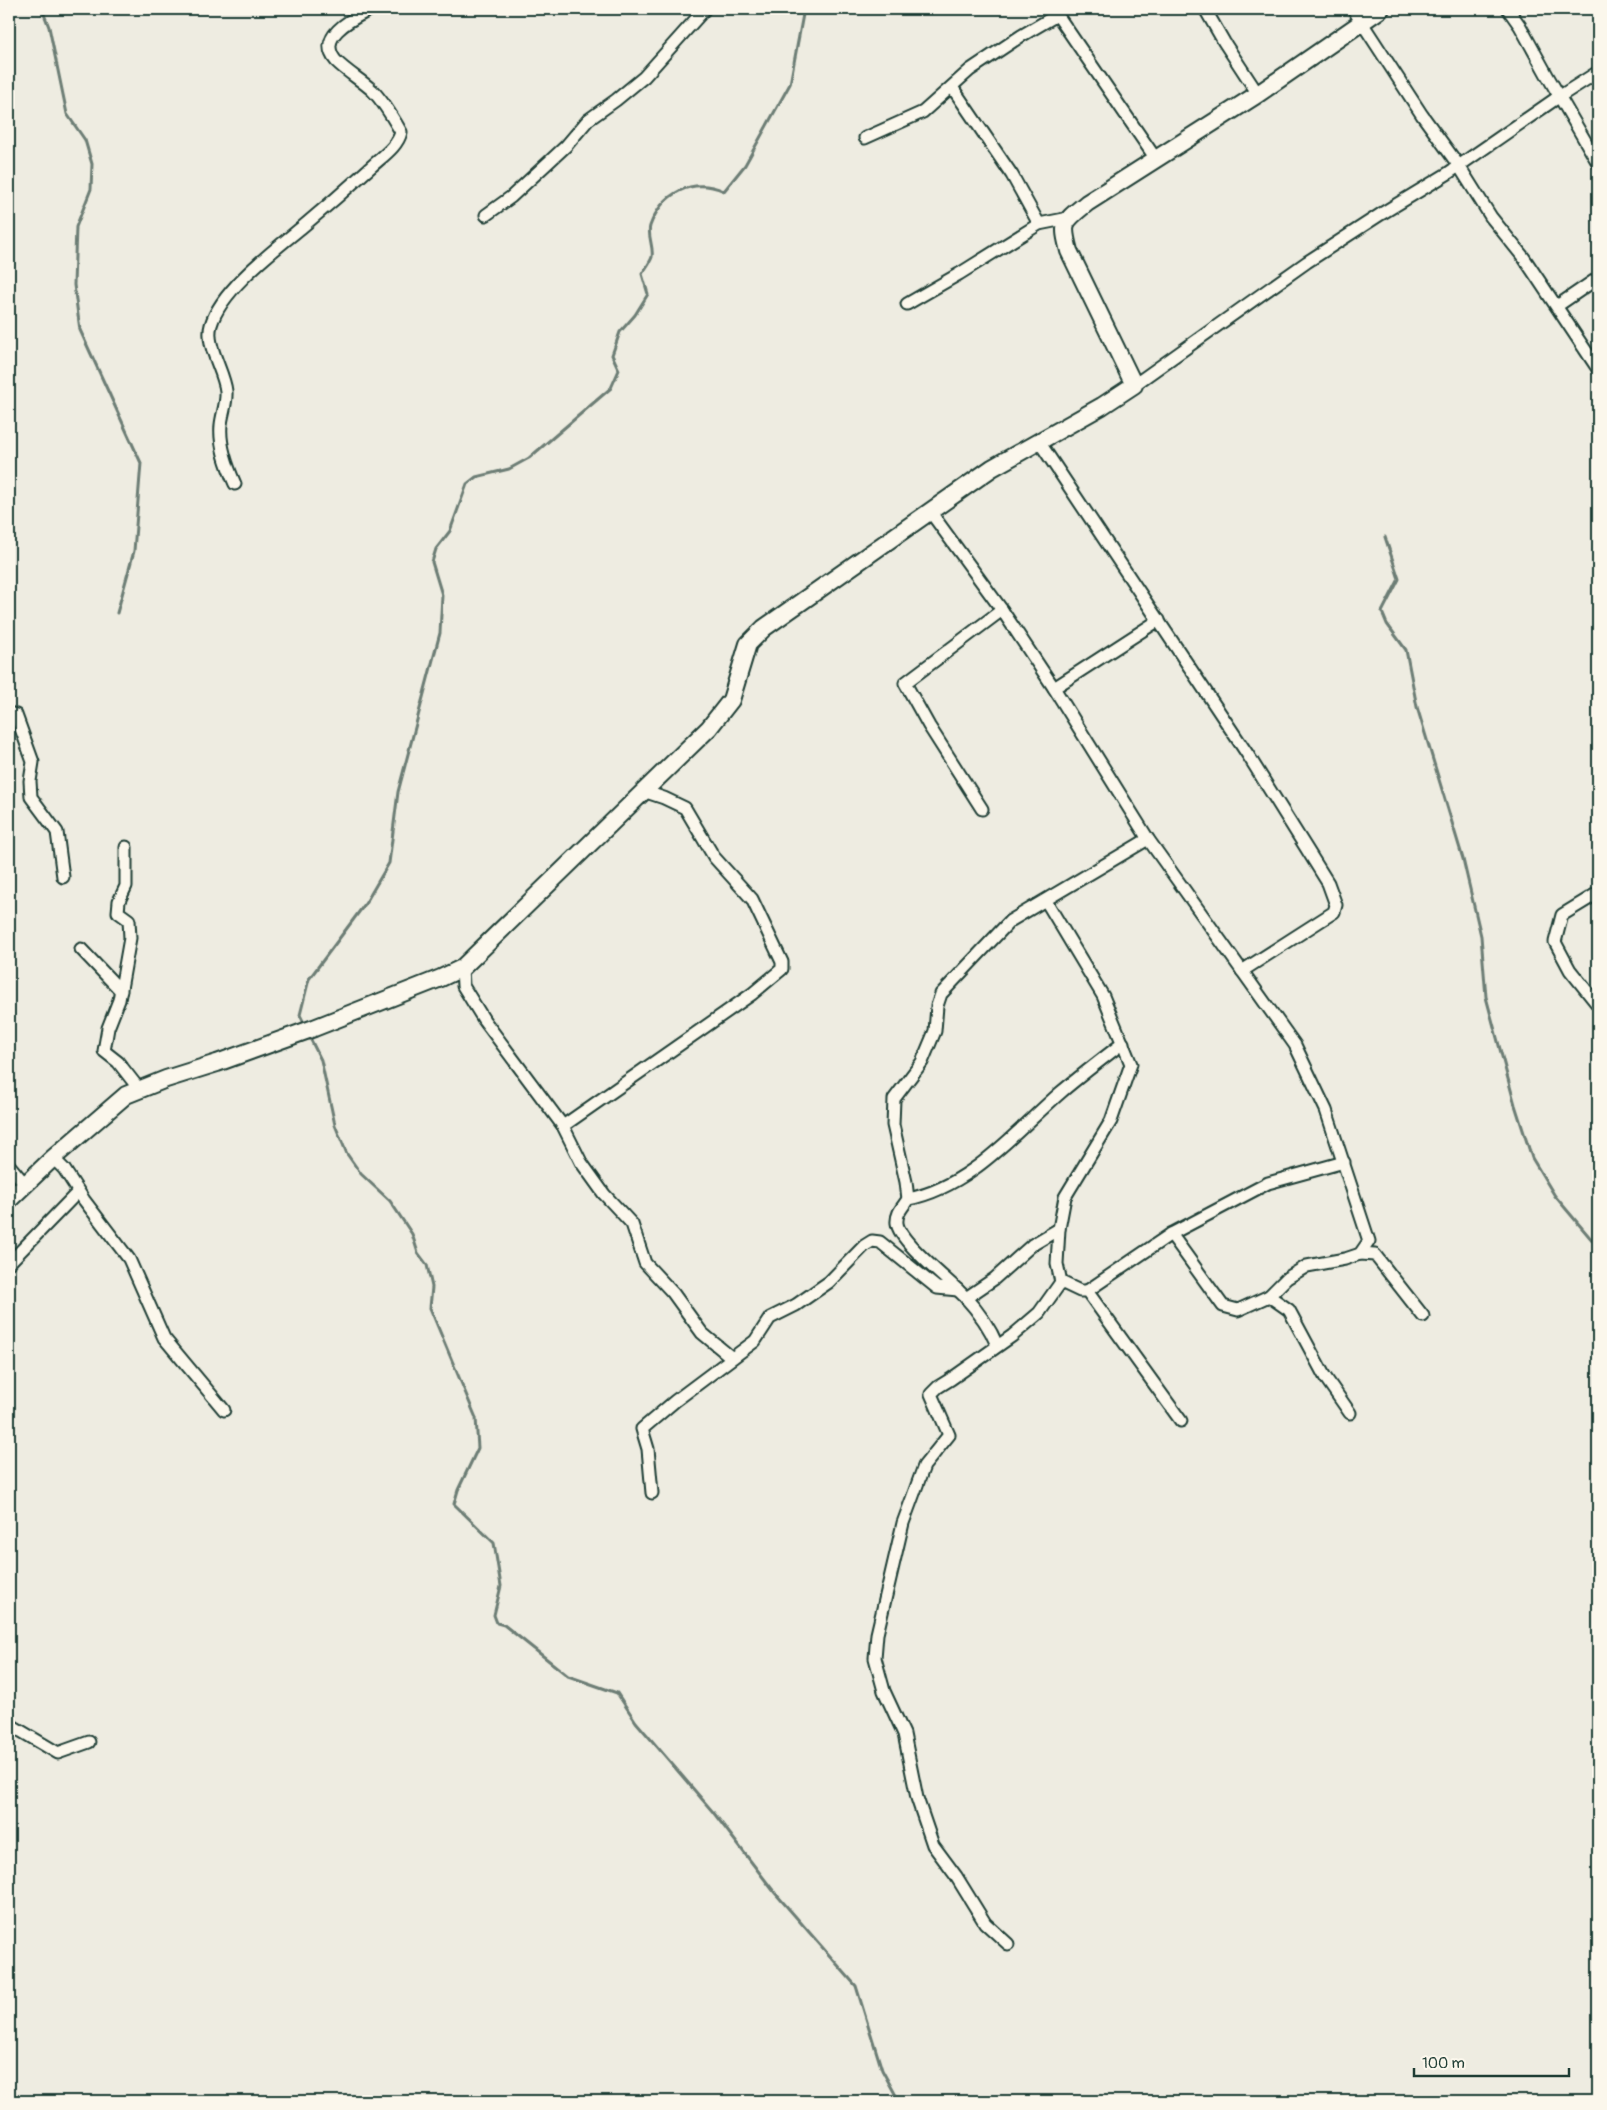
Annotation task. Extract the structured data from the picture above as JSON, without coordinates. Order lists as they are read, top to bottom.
{
  "scale_bar": "100 m"
}
